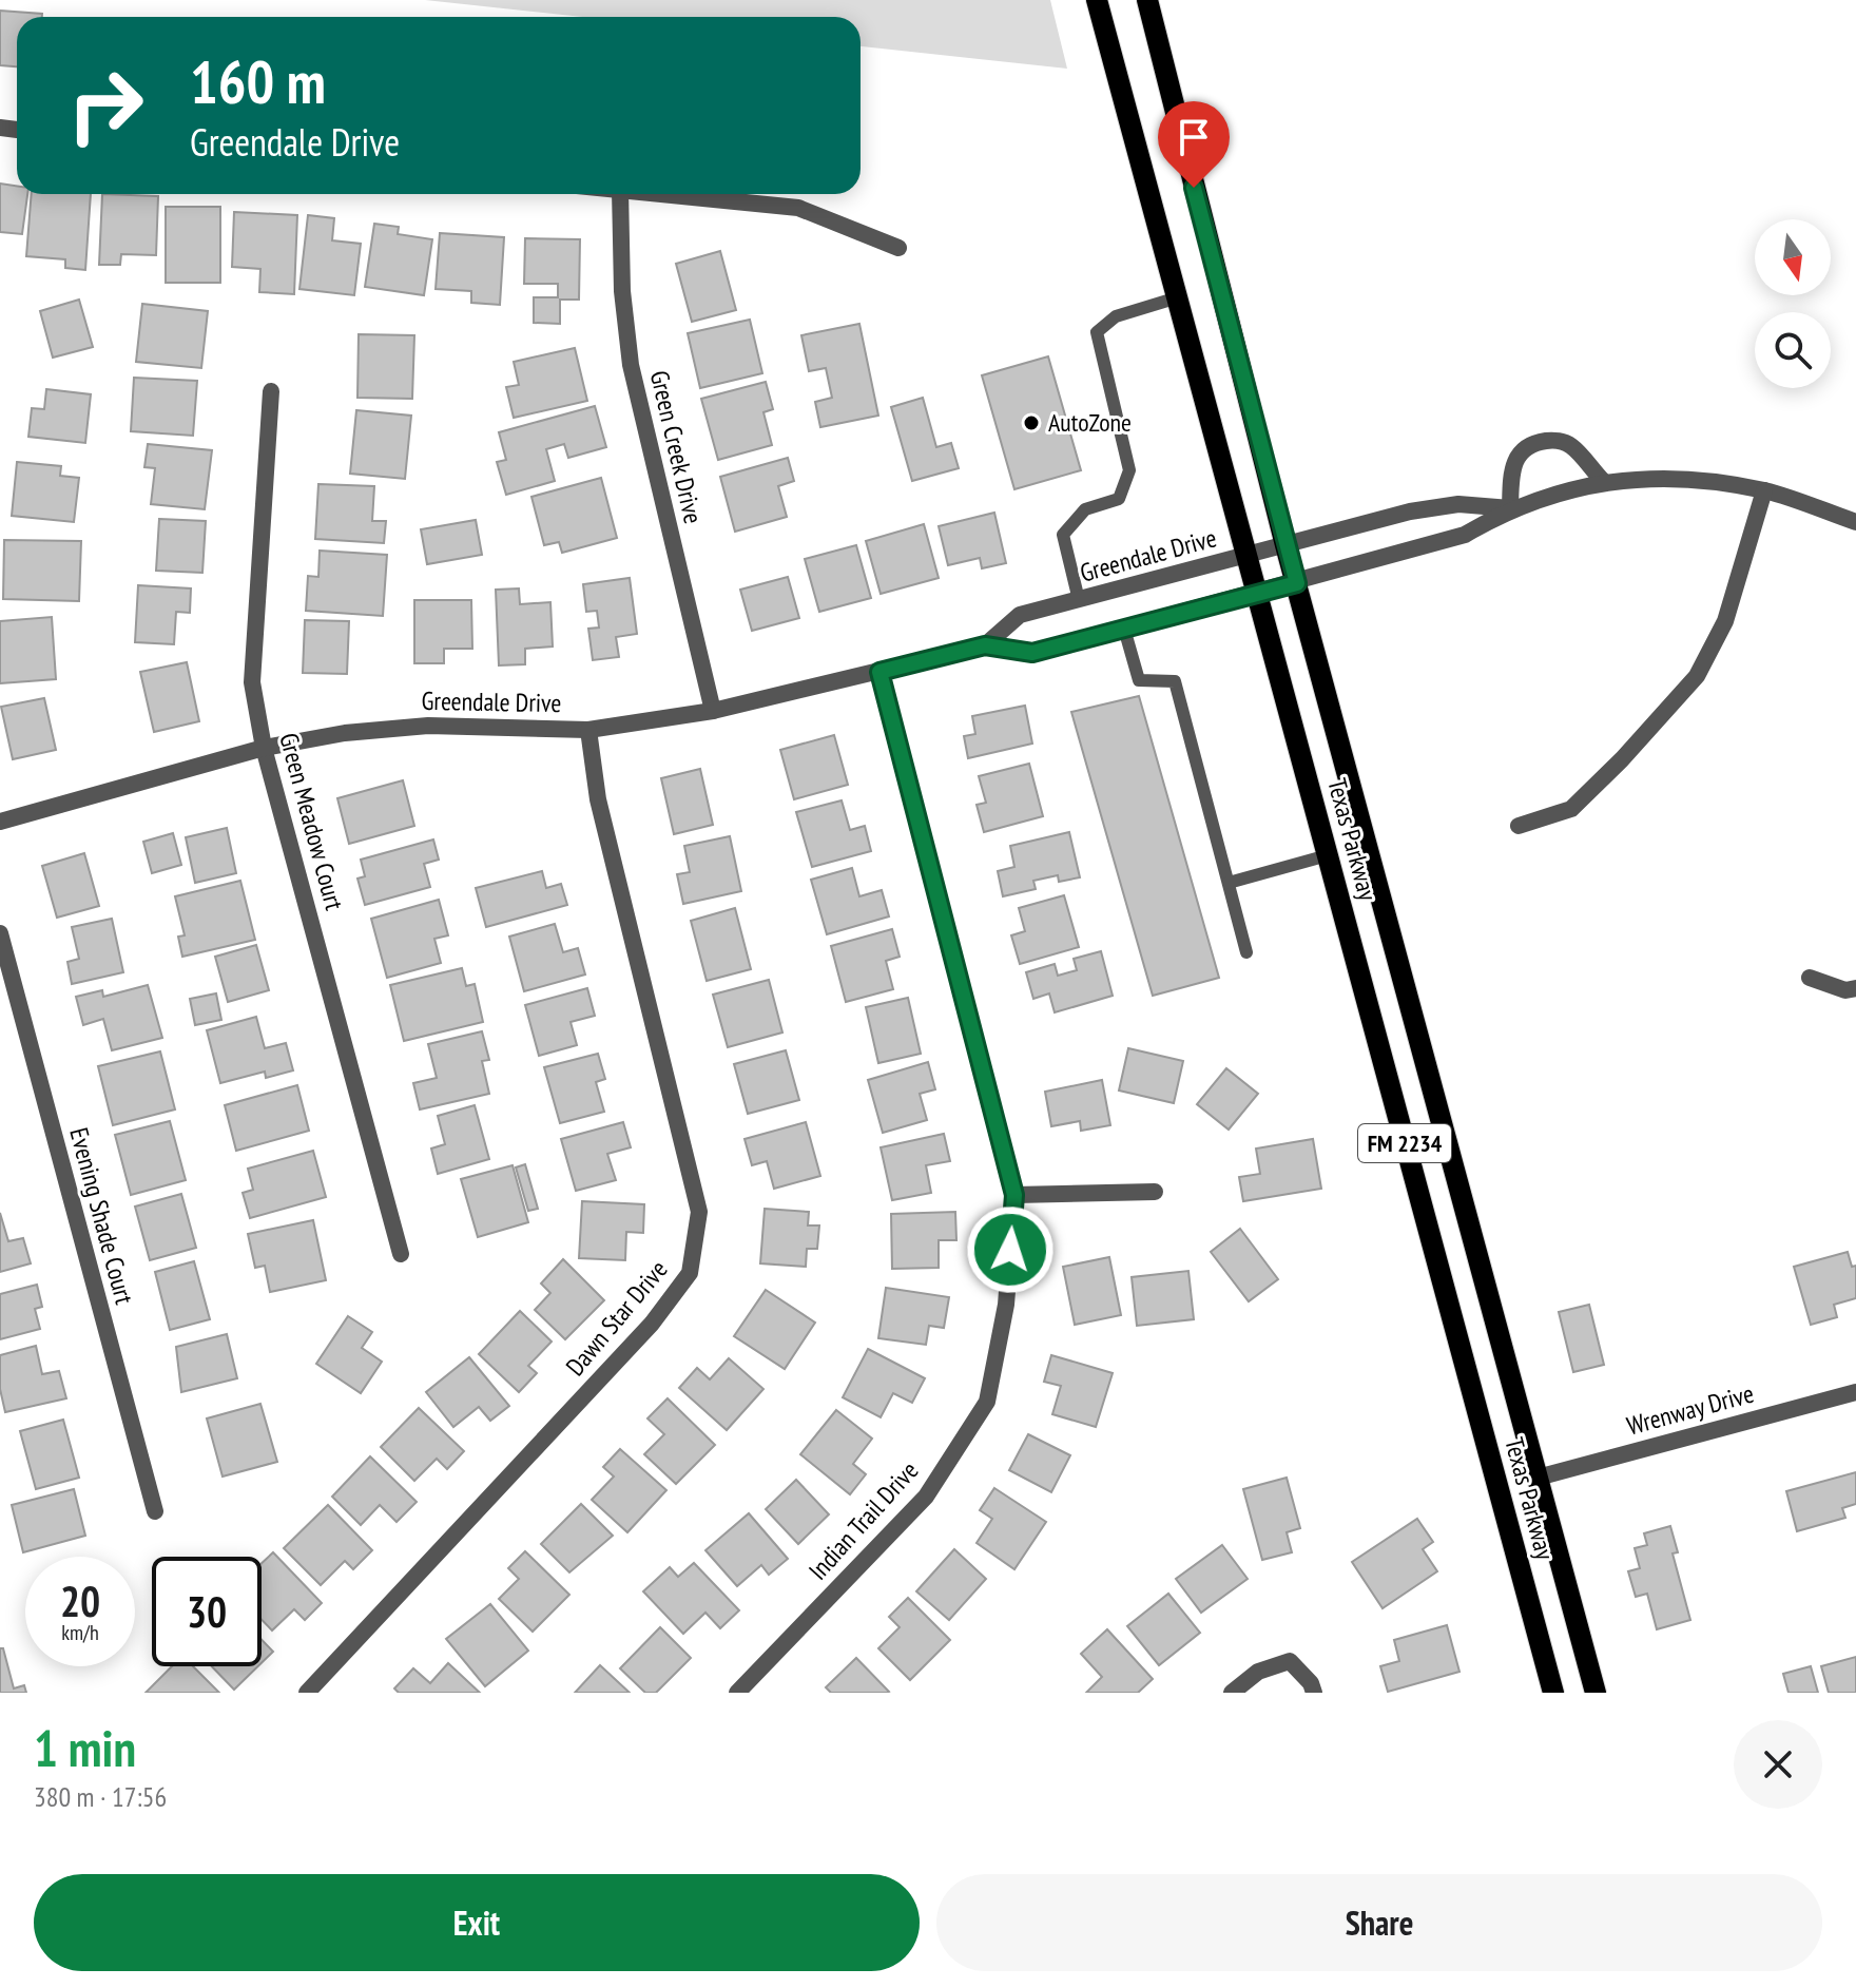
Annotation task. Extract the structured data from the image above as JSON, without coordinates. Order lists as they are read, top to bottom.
{
  "streets": {
    "main road": ["Texas Parkway", "FM 2234"],
    "street": [
      "Green Creek Drive",
      "Greendale Drive",
      "Green Meadow Court",
      "Evening Shade Court",
      "Dawn Star Drive",
      "Wrenway Drive",
      "Indian Trail Drive"
    ]
  },
  "crossings": [
    ["Green Creek Drive", "Greendale Drive"],
    ["Greendale Drive", "Green Meadow Court"],
    ["Greendale Drive", "Texas Parkway"],
    ["Greendale Drive", "Dawn Star Drive"],
    ["Greendale Drive", "Indian Trail Drive"],
    ["Texas Parkway", "Wrenway Drive"]
  ],
  "places": ["AutoZone"],
  "north": "bottom",
  "page": {
    "turn": ["160 m", "Greendale Drive"],
    "speed": "20 km/h",
    "limit": "30",
    "heading": ["1 min", "380 m · 17:56"],
    "buttons": ["Exit", "Share"]
  }
}
